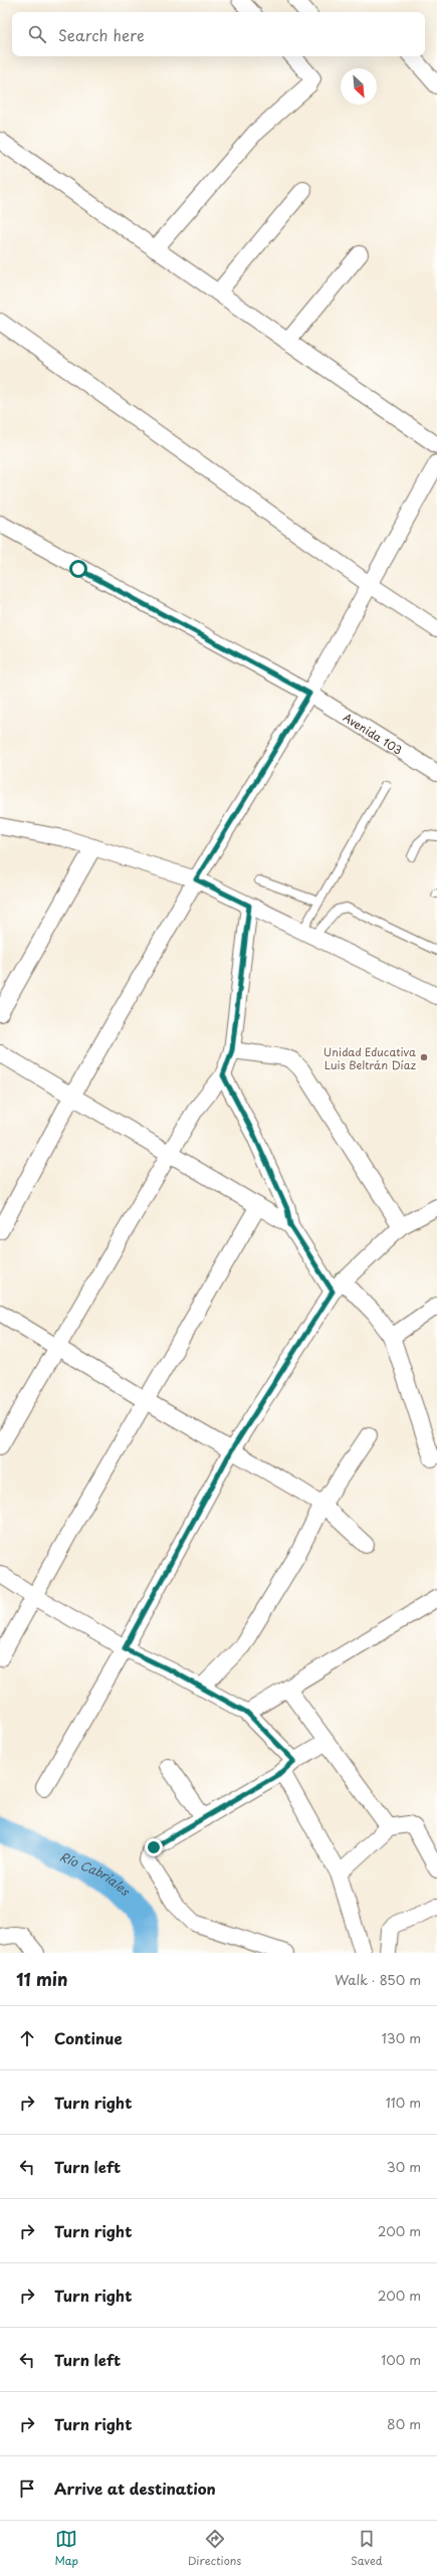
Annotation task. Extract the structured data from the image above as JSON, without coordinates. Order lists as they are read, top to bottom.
{
  "streets": {
    "street": ["Avenida 103"]
  },
  "water": ["Río Cabriales"],
  "places": ["Unidad Educativa Luis Beltrán Díaz"],
  "north": "bottom right",
  "page": {
    "search": "Search here",
    "heading": ["11 min", "Walk · 850 m"],
    "list": [
      ["Continue", "130 m"],
      ["Turn right", "110 m"],
      ["Turn left", "30 m"],
      ["Turn right", "200 m"],
      ["Turn right", "200 m"],
      ["Turn left", "100 m"],
      ["Turn right", "80 m"],
      "Arrive at destination"
    ],
    "nav": ["Map", "Directions", "Saved"]
  }
}
